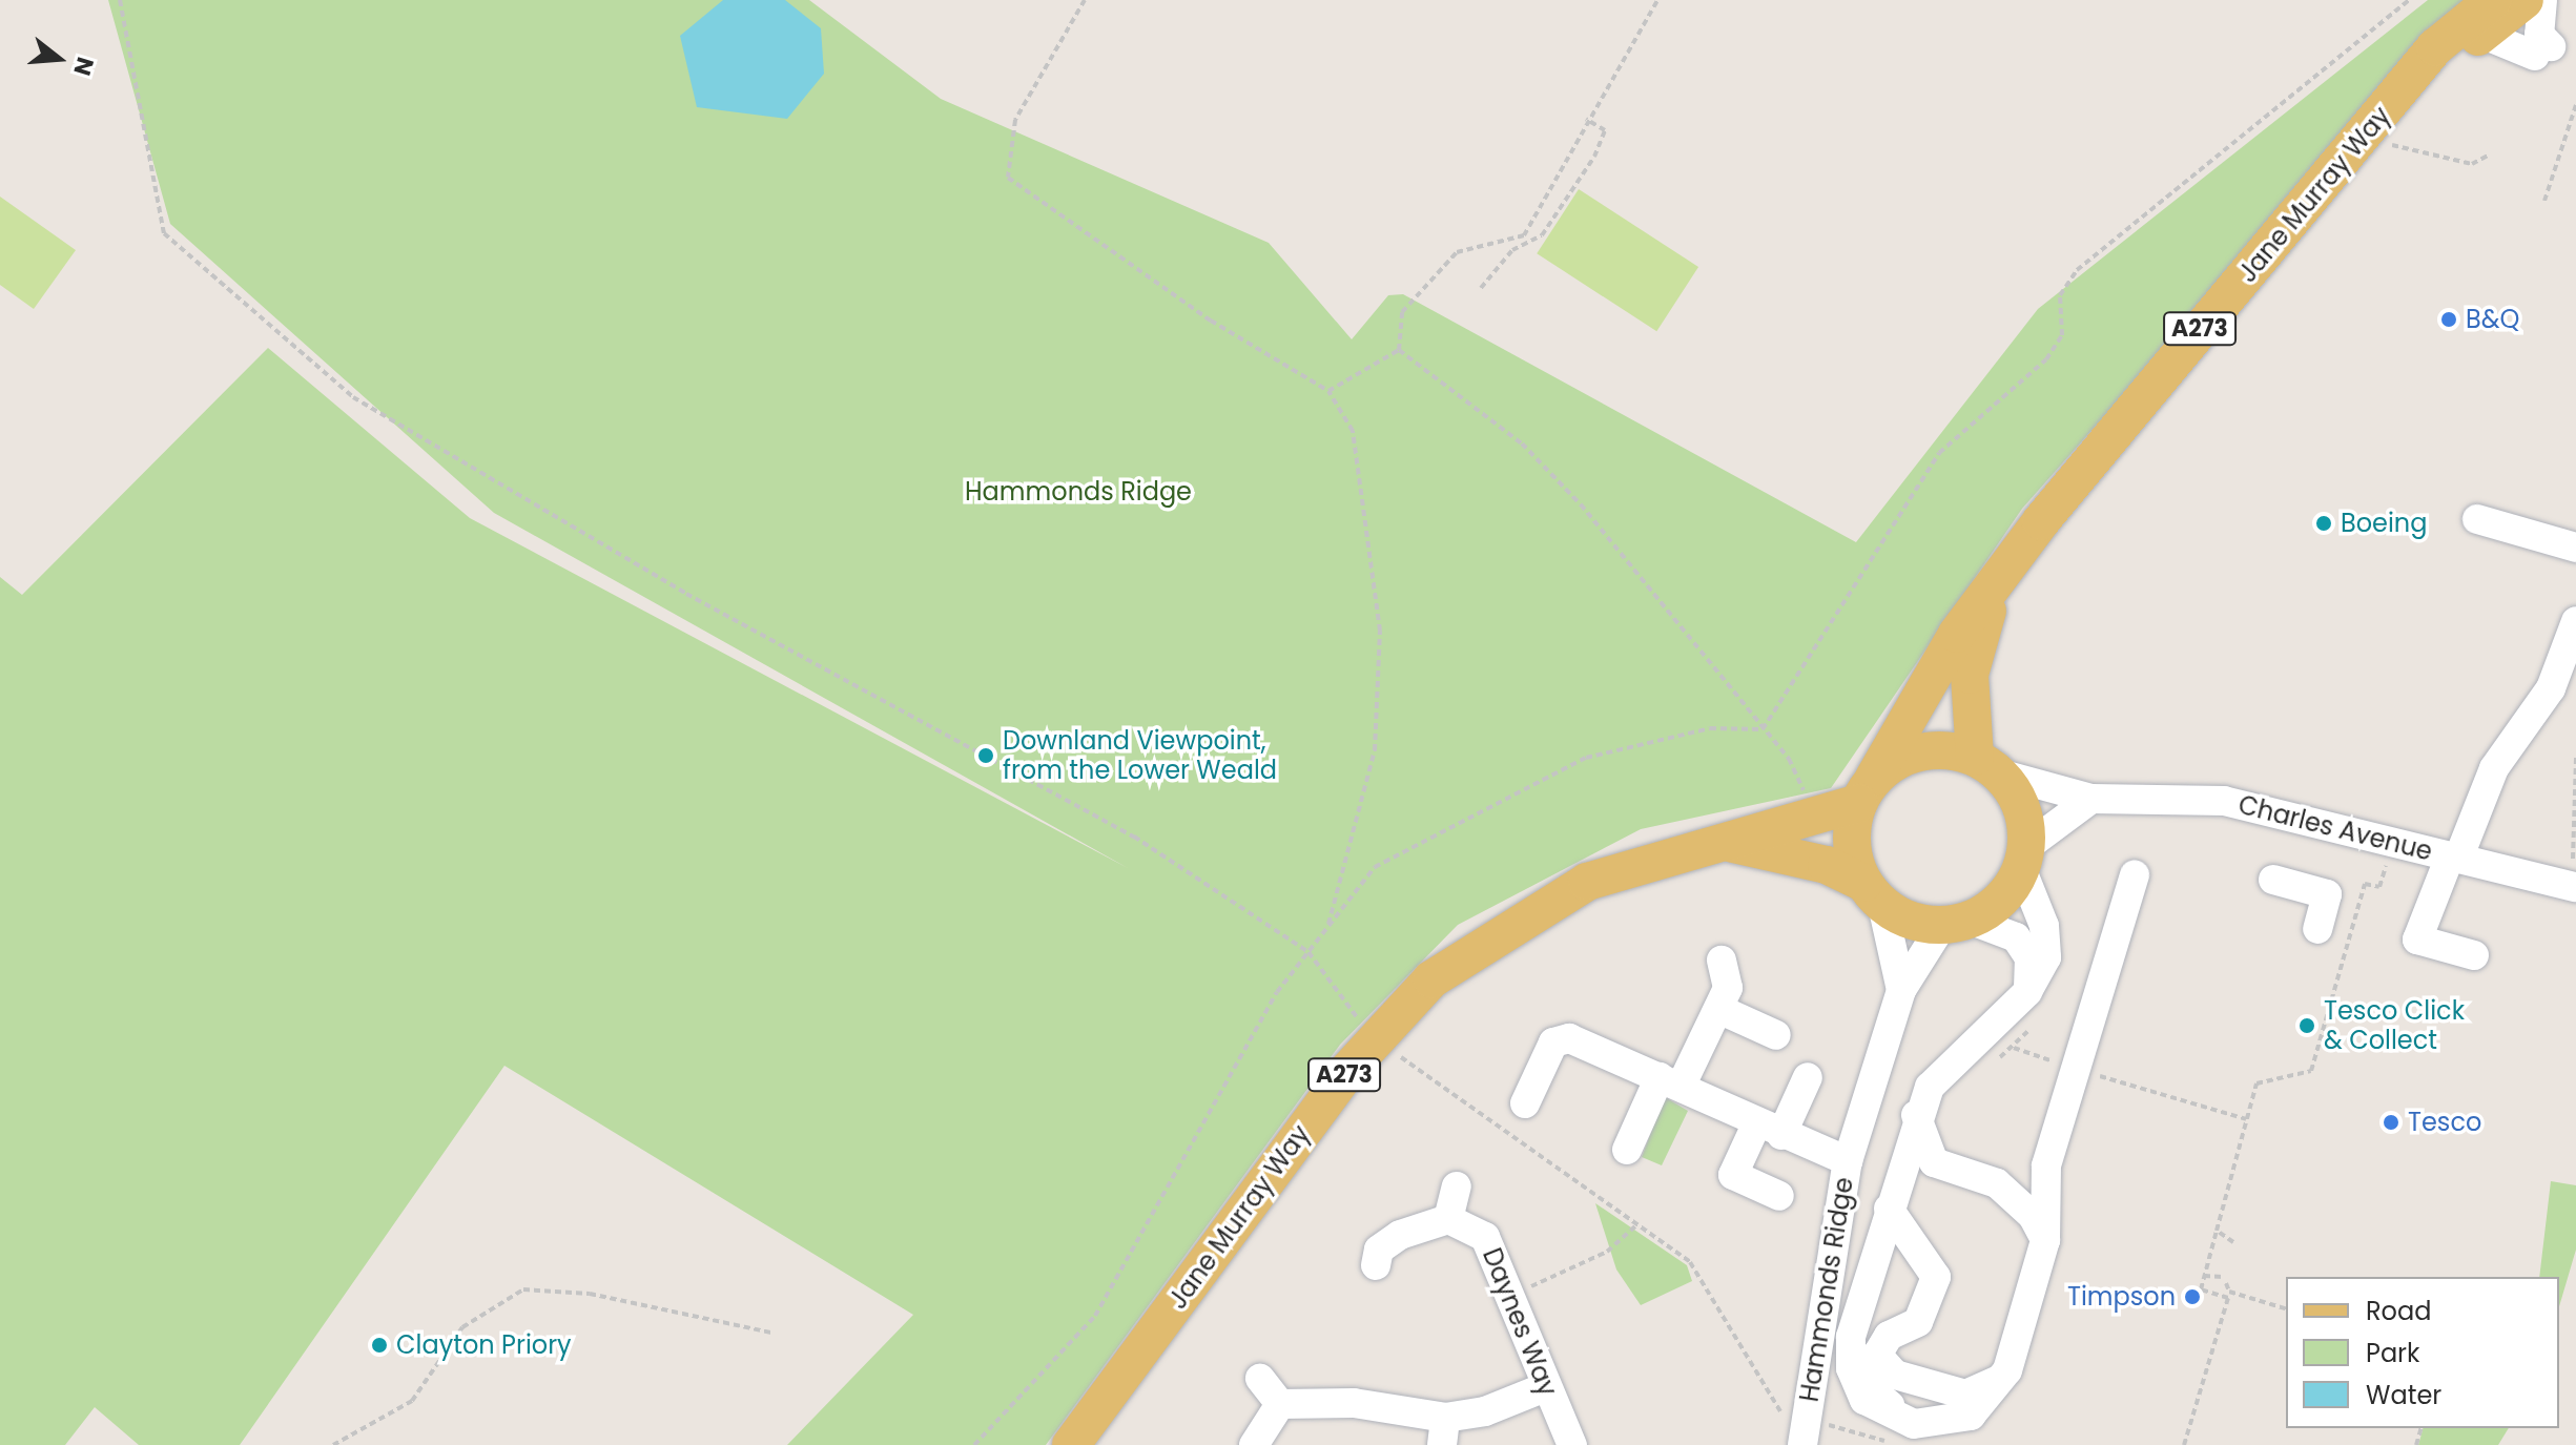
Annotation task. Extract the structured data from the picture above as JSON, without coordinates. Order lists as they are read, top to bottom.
{
  "streets": {
    "main road": ["Jane Murray Way", "A273"],
    "street": ["Charles Avenue", "Hammonds Ridge", "Daynes Way"]
  },
  "crossings": [
    ["Jane Murray Way", "Charles Avenue"],
    ["Jane Murray Way", "Hammonds Ridge"],
    ["Charles Avenue", "Hammonds Ridge"]
  ],
  "parks": ["Hammonds Ridge"],
  "places": [
    "B&Q",
    "Boeing",
    "Downland Viewpoint, from the Lower Weald",
    "Tesco Click & Collect",
    "Tesco",
    "Timpson",
    "Clayton Priory"
  ],
  "legend": ["Road", "Park", "Water"],
  "north": "right"
}
